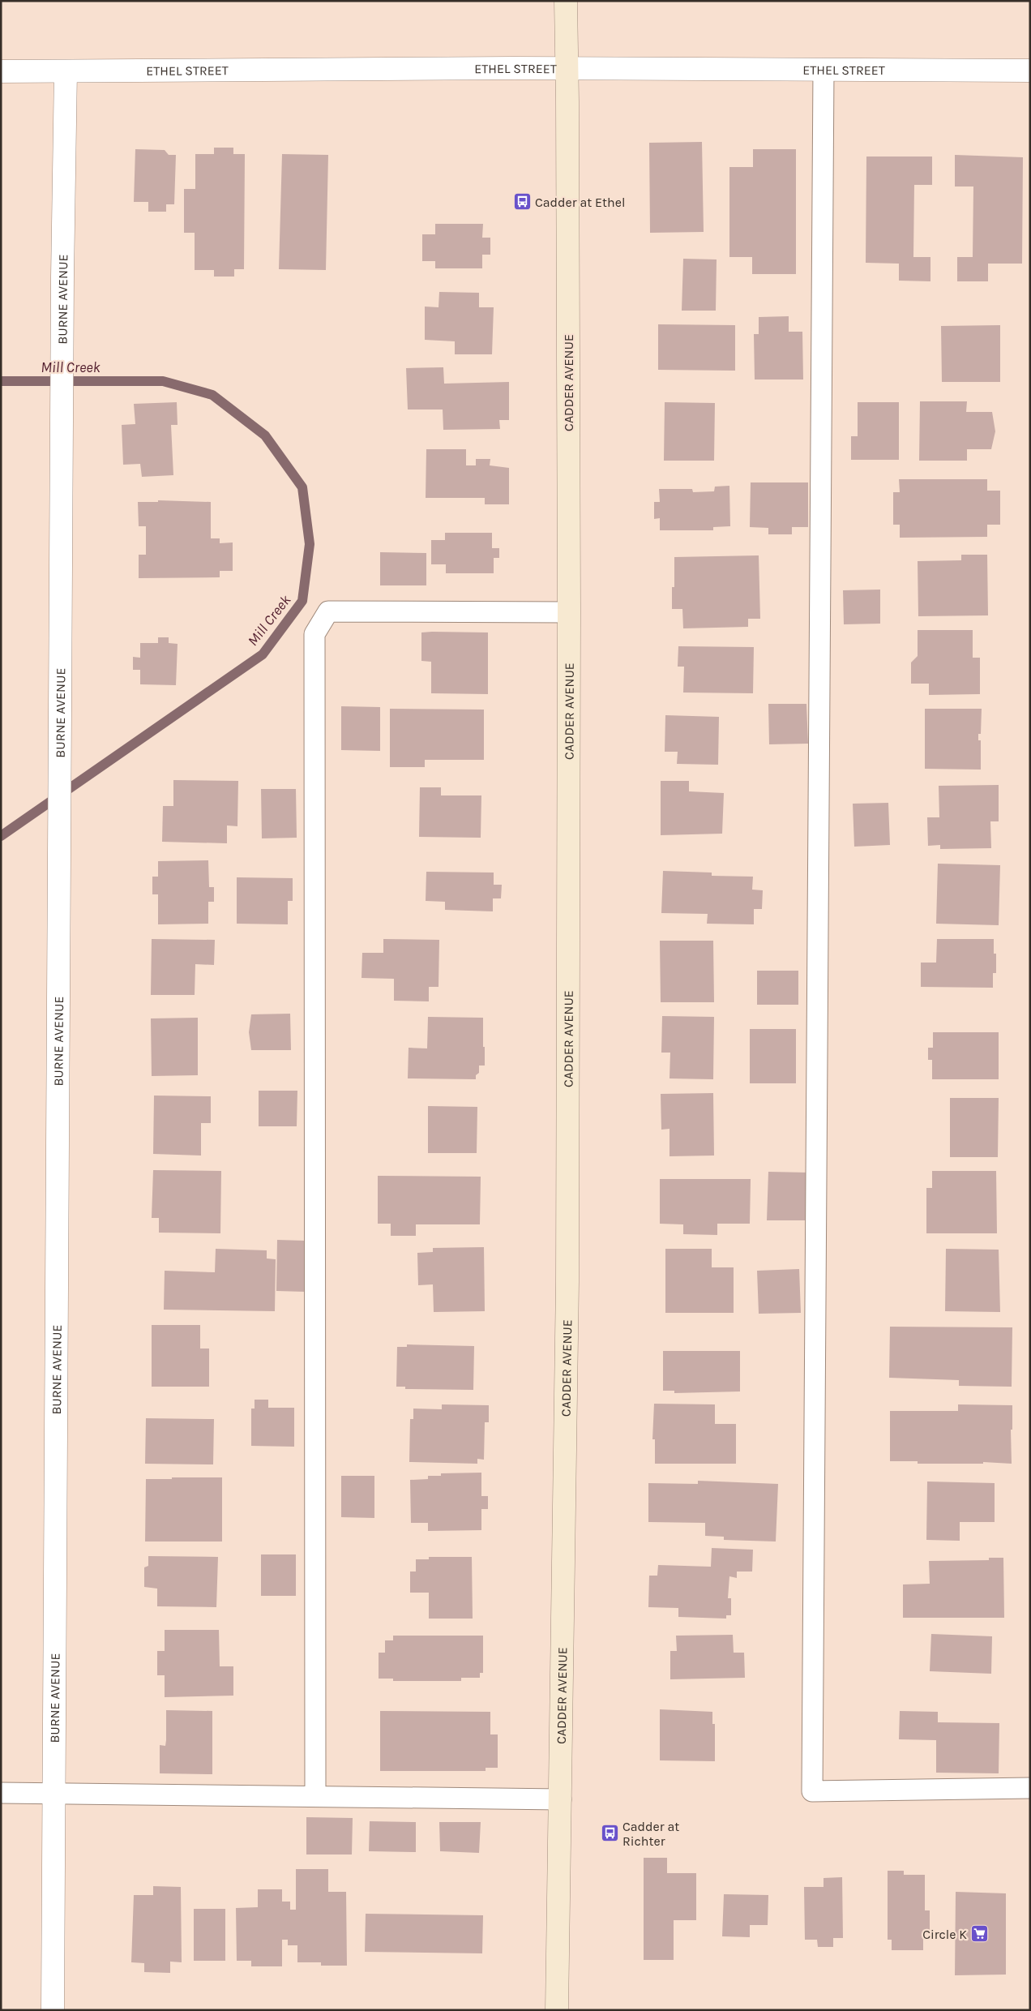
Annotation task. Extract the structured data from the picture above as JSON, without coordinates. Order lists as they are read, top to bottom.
{
  "streets": {
    "main road": ["CADDER AVENUE"],
    "street": ["ETHEL STREET", "BURNE AVENUE"]
  },
  "crossings": [
    ["ETHEL STREET", "BURNE AVENUE"],
    ["ETHEL STREET", "CADDER AVENUE"]
  ],
  "water": ["Mill Creek"],
  "places": {
    "bus stop": ["Cadder at Ethel", "Cadder at Richter"],
    "supermarket": ["Circle K"]
  }
}
